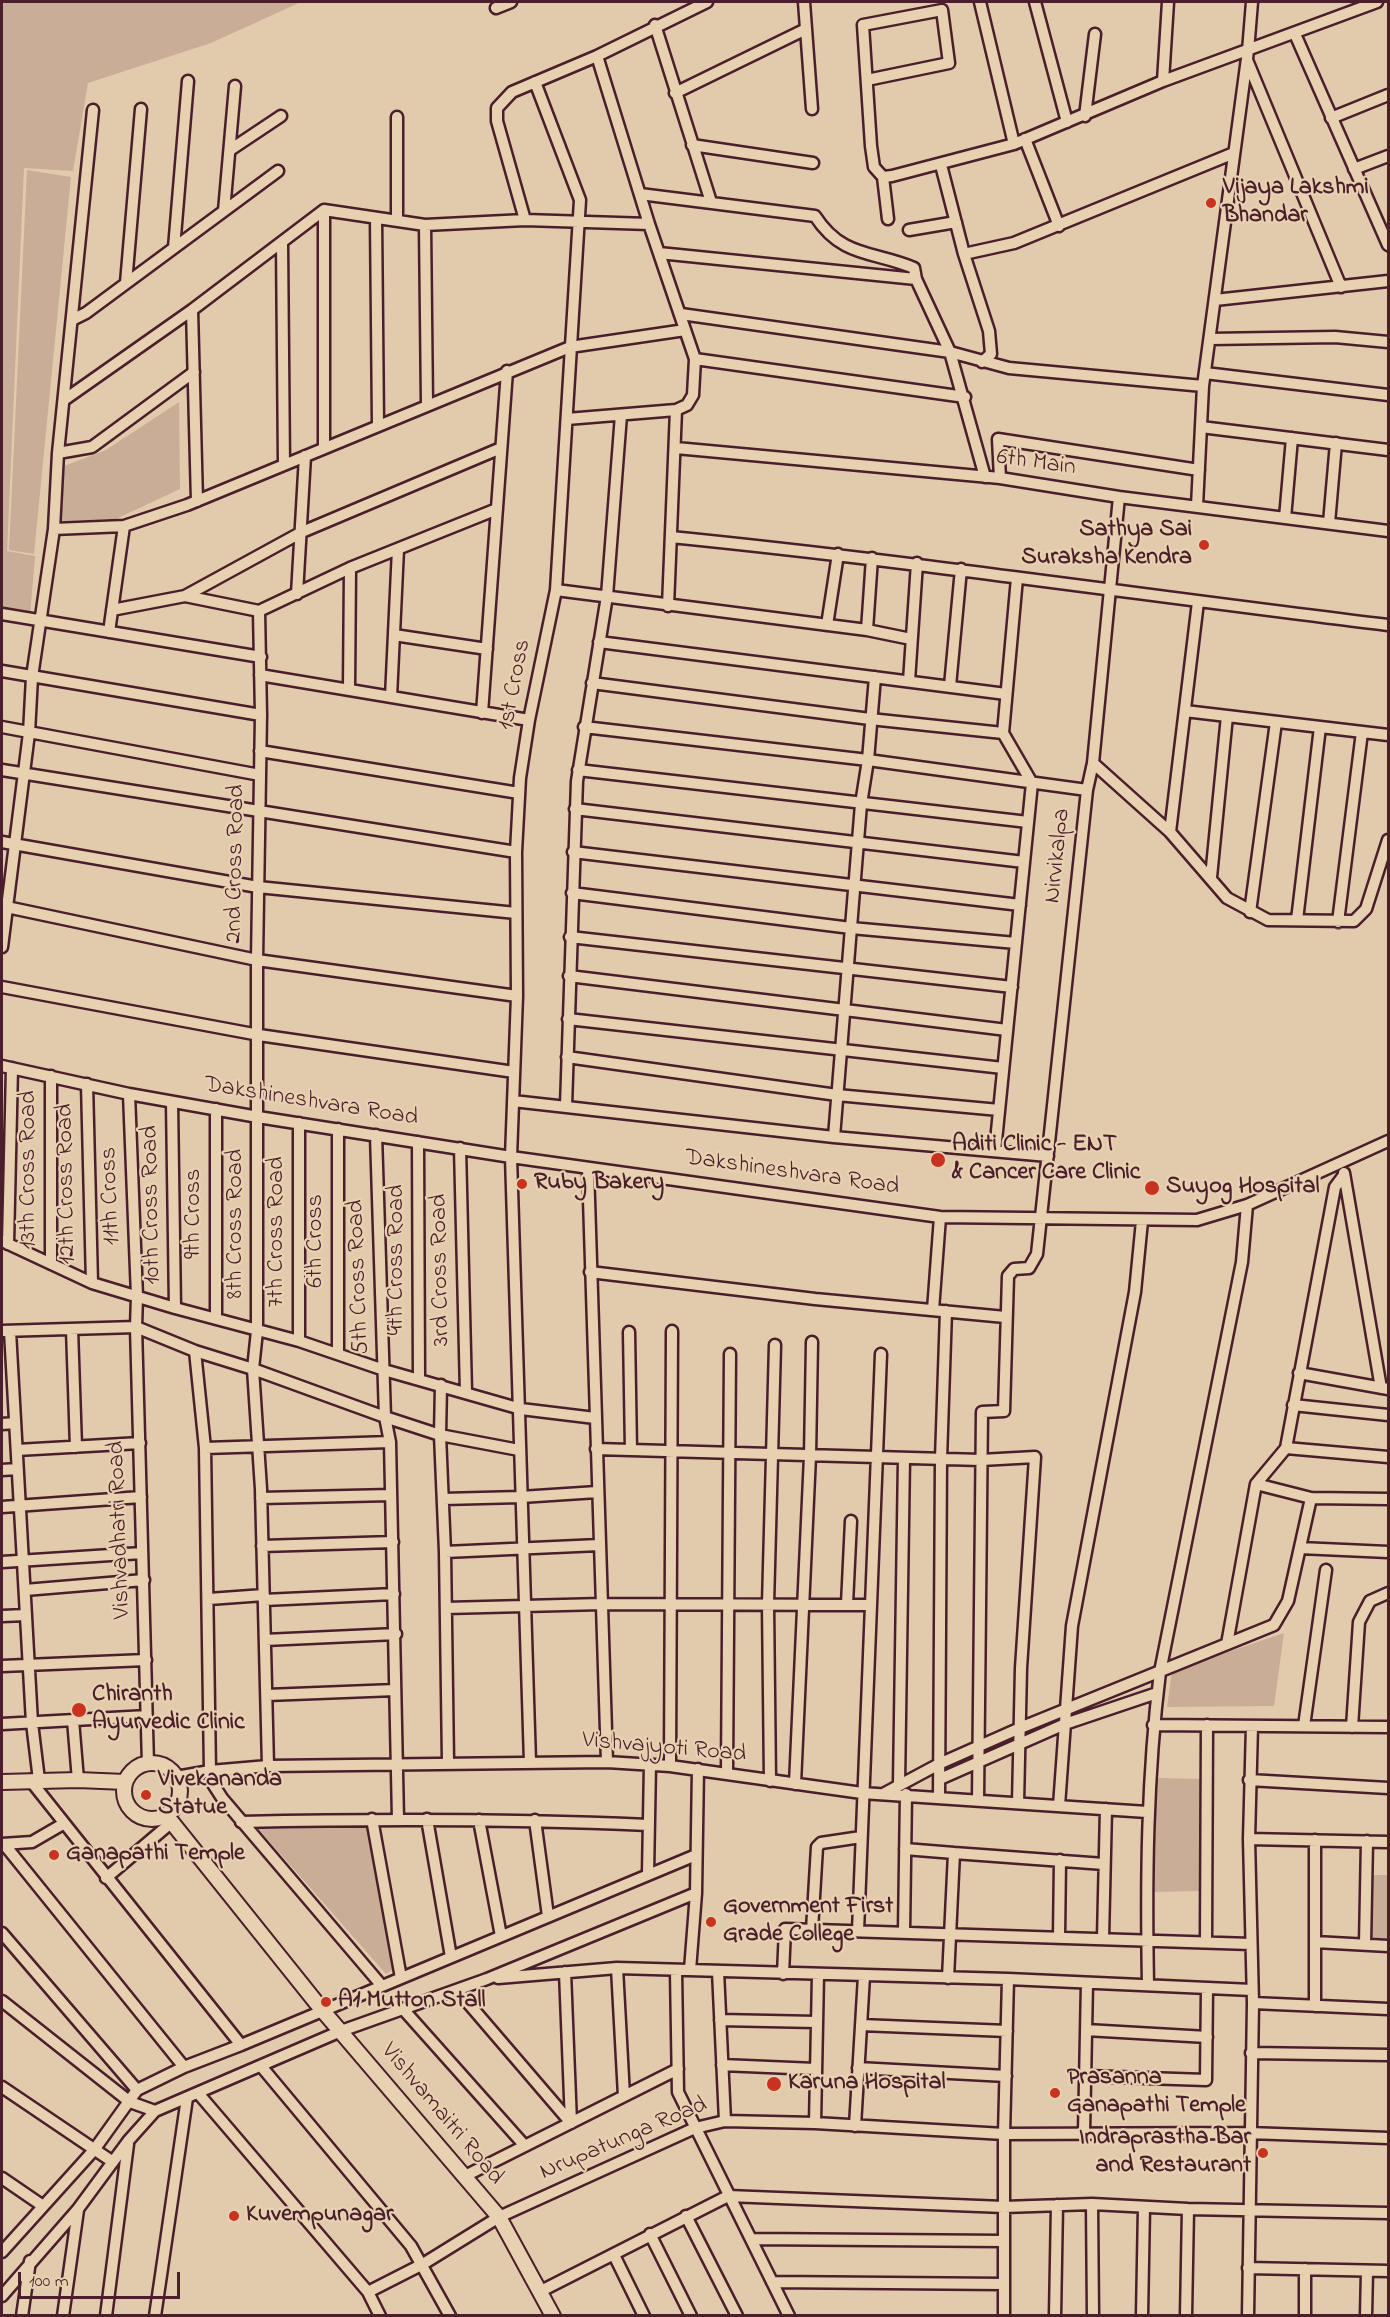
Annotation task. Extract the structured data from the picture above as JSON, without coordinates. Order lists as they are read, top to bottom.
{
  "streets": {
    "street": [
      "6th Main",
      "1st Cross",
      "Nirvikalpa",
      "2nd Cross Road",
      "Dakshineshvara Road",
      "13th Cross Road",
      "12th Cross Road",
      "11th Cross",
      "10th Cross Road",
      "9th Cross",
      "8th Cross Road",
      "7th Cross Road",
      "6th Cross",
      "4th Cross Road",
      "3rd Cross Road",
      "5th Cross Road",
      "Vishvadhatri Road",
      "Vishvajyoti Road",
      "Vishvamaitri Road",
      "Nrupatunga Road"
    ]
  },
  "crossings": [
    ["6th Main", "Nirvikalpa"],
    ["1st Cross", "Dakshineshvara Road"],
    ["1st Cross", "Vishvajyoti Road"],
    ["Nirvikalpa", "Dakshineshvara Road"],
    ["2nd Cross Road", "Dakshineshvara Road"],
    ["2nd Cross Road", "8th Cross Road"],
    ["Dakshineshvara Road", "13th Cross Road"],
    ["Dakshineshvara Road", "12th Cross Road"],
    ["Dakshineshvara Road", "11th Cross"],
    ["Dakshineshvara Road", "10th Cross Road"],
    ["Dakshineshvara Road", "9th Cross"],
    ["Dakshineshvara Road", "8th Cross Road"],
    ["Dakshineshvara Road", "7th Cross Road"],
    ["Dakshineshvara Road", "6th Cross"],
    ["Dakshineshvara Road", "4th Cross Road"],
    ["Dakshineshvara Road", "3rd Cross Road"],
    ["Dakshineshvara Road", "5th Cross Road"],
    ["11th Cross", "Vishvadhatri Road"],
    ["8th Cross Road", "Vishvajyoti Road"],
    ["5th Cross Road", "Vishvajyoti Road"],
    ["Vishvadhatri Road", "Vishvajyoti Road"],
    ["Vishvadhatri Road", "Vishvamaitri Road"],
    ["Vishvajyoti Road", "Vishvamaitri Road"],
    ["Vishvamaitri Road", "Nrupatunga Road"]
  ],
  "places": [
    "Vijaya Lakshmi Bhandar",
    "Sathya Sai Suraksha Kendra",
    "Aditi Clinic - ENT & Cancer Care Clinic",
    "Ruby Bakery",
    "Suyog Hospital",
    "Chiranth Ayurvedic Clinic",
    "Vivekananda Statue",
    "Ganapathi Temple",
    "Government First Grade College",
    "A1 Mutton Stall",
    "Karuna Hospital",
    "Prasanna Ganapathi Temple",
    "Indraprastha Bar and Restaurant",
    "Kuvempunagar"
  ],
  "scale_bar": "100 m"
}
